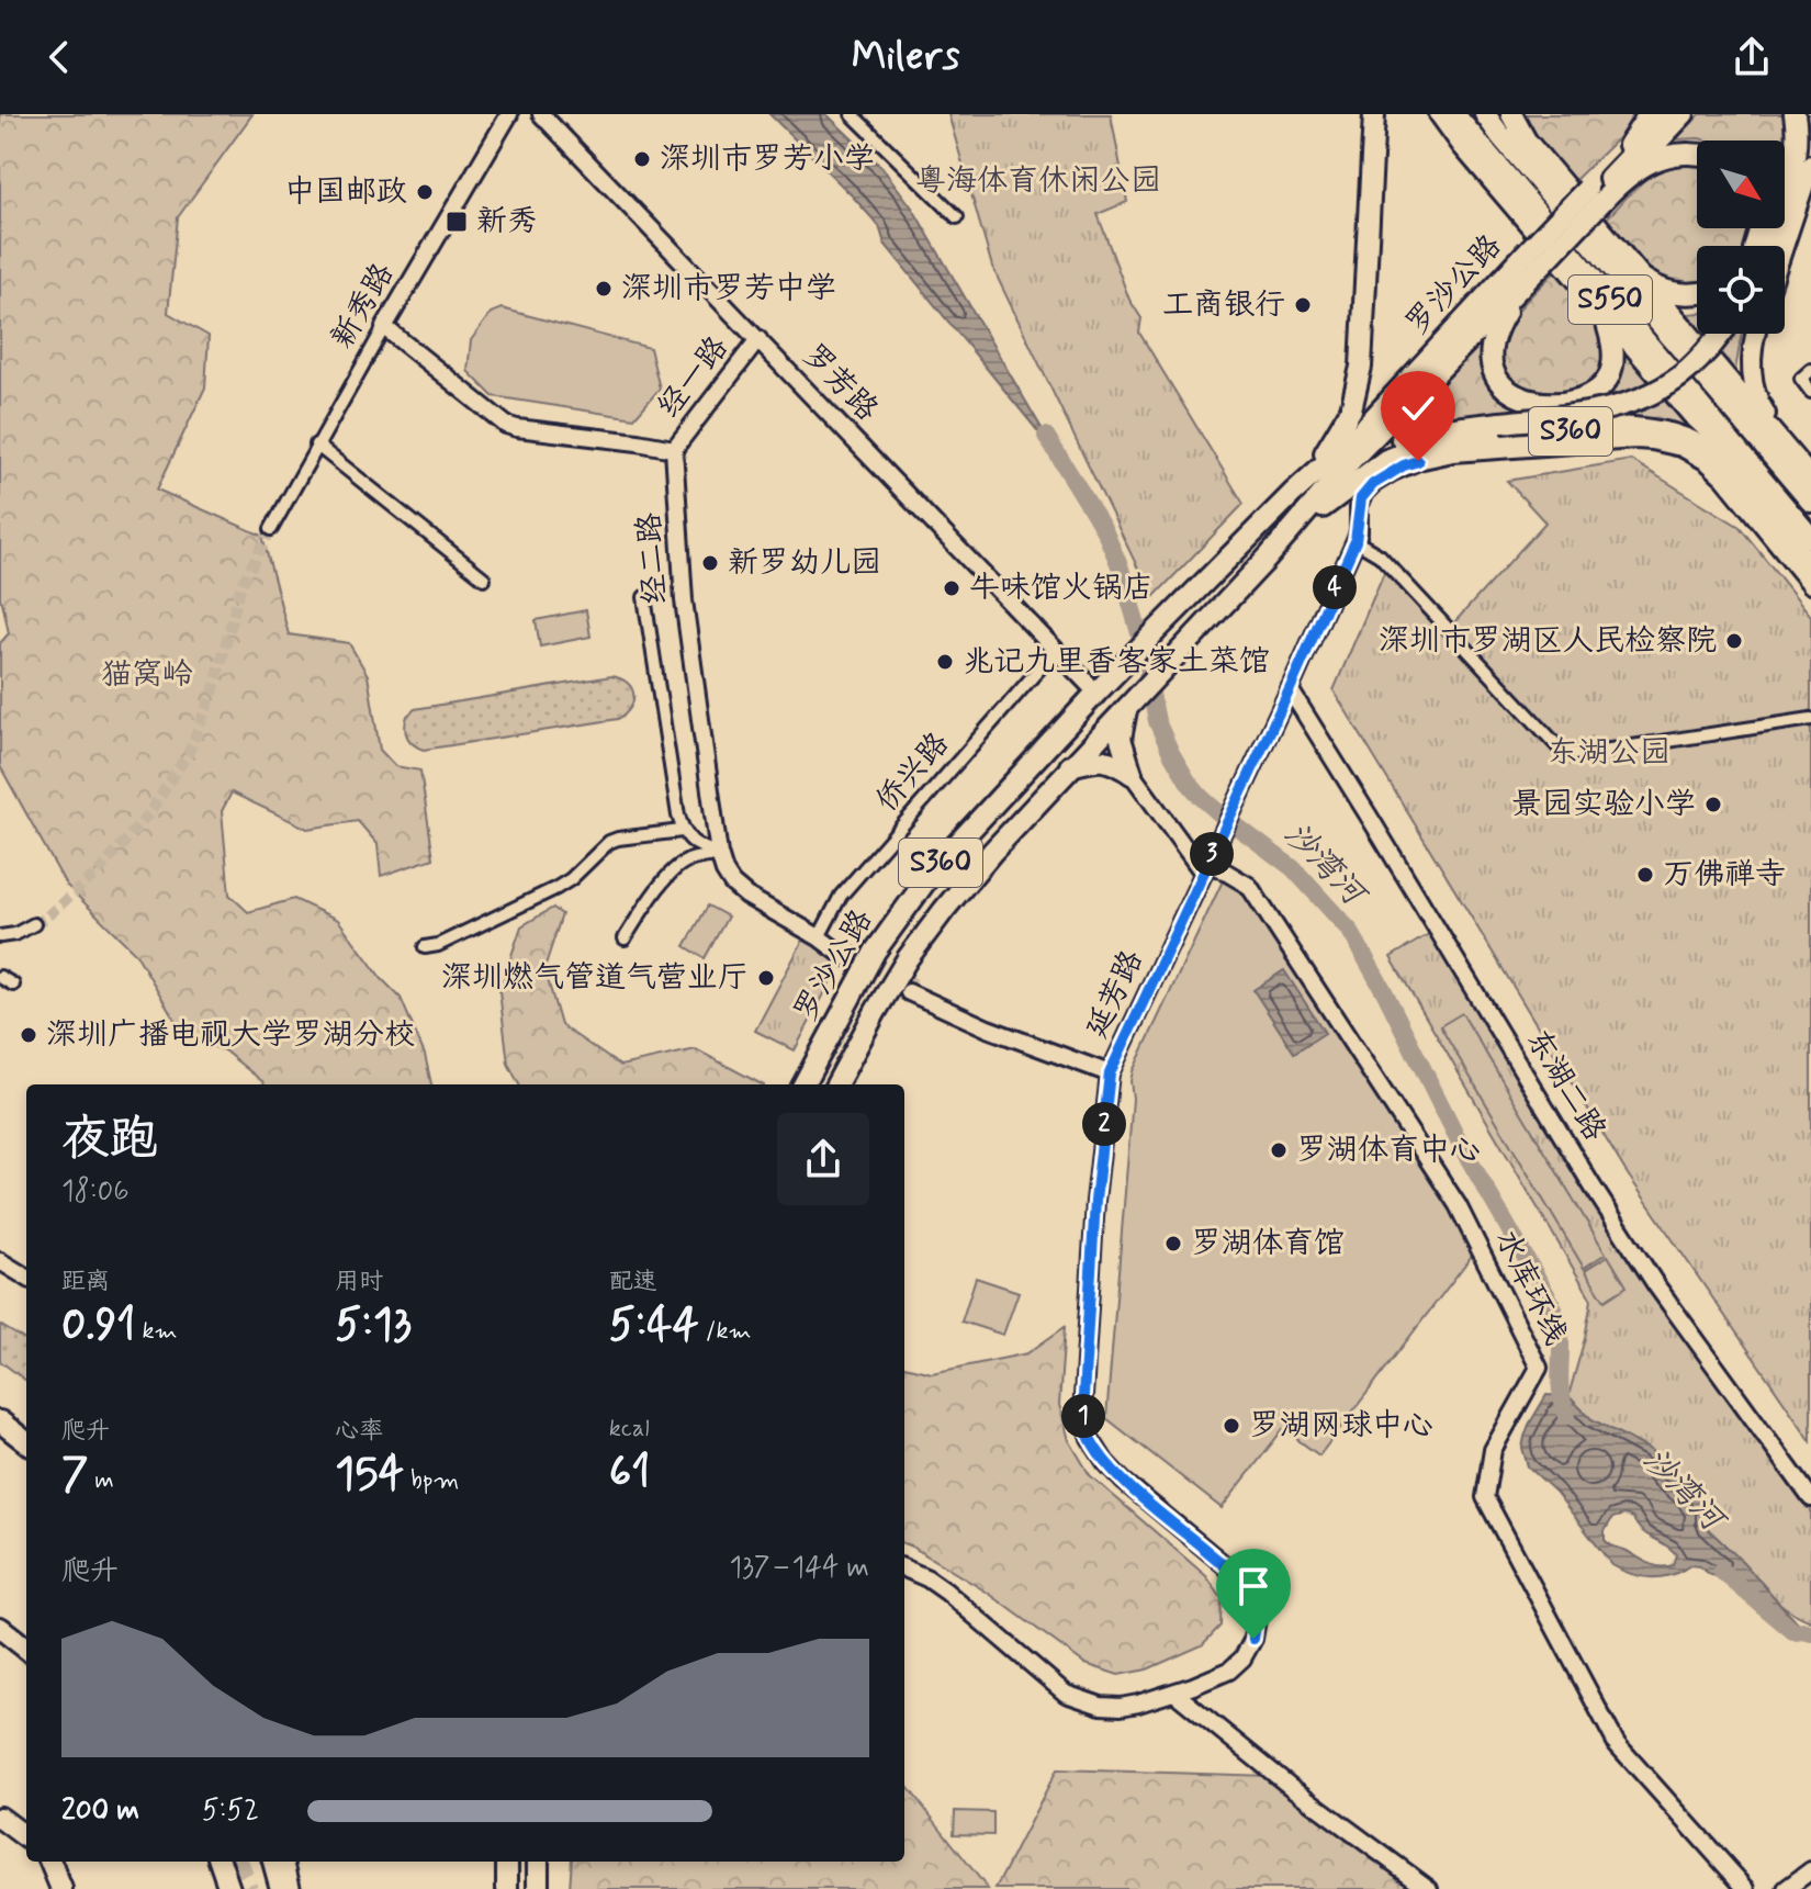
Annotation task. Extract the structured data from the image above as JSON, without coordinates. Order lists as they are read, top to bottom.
{
  "streets": {
    "highway": ["罗沙公路", "S550", "S360"],
    "street": [
      "新秀路",
      "经一路",
      "罗芳路",
      "经二路",
      "侨兴路",
      "延芳路",
      "东湖二路",
      "水库环线"
    ]
  },
  "crossings": [
    ["罗沙公路", "罗芳路"],
    ["罗沙公路", "S360"],
    ["经一路", "罗芳路"],
    ["经一路", "经二路"],
    ["罗芳路", "侨兴路"],
    ["经二路", "侨兴路"],
    ["延芳路", "东湖二路"],
    ["延芳路", "水库环线"]
  ],
  "water": ["沙湾河"],
  "parks": ["粤海体育休闲公园", "猫窝岭", "东湖公园"],
  "places": {
    "other": [
      "深圳市罗芳小学",
      "中国邮政",
      "深圳市罗芳中学",
      "工商银行",
      "新罗幼儿园",
      "牛味馆火锅店",
      "深圳市罗湖区人民检察院",
      "兆记九里香客家土菜馆",
      "景园实验小学",
      "万佛禅寺",
      "深圳燃气管道气营业厅",
      "深圳广播电视大学罗湖分校",
      "罗湖体育中心",
      "罗湖体育馆",
      "罗湖网球中心"
    ],
    "transit": ["新秀"]
  },
  "north": "bottom right",
  "page": {
    "header": "Milers",
    "pins": [
      "4",
      "3",
      "2",
      "1"
    ],
    "heading": ["夜跑", "18:06"],
    "stats": [
      ["距离", "0.91 km"],
      ["用时", "5:13"],
      ["配速", "5:44 /km"],
      ["爬升", "7 m"],
      ["心率", "154 bpm"],
      ["kcal", "61"]
    ],
    "chart": ["爬升", "137–144 m"],
    "list": [
      {
        "name": "200 m",
        "note": "5:52"
      }
    ]
  }
}
